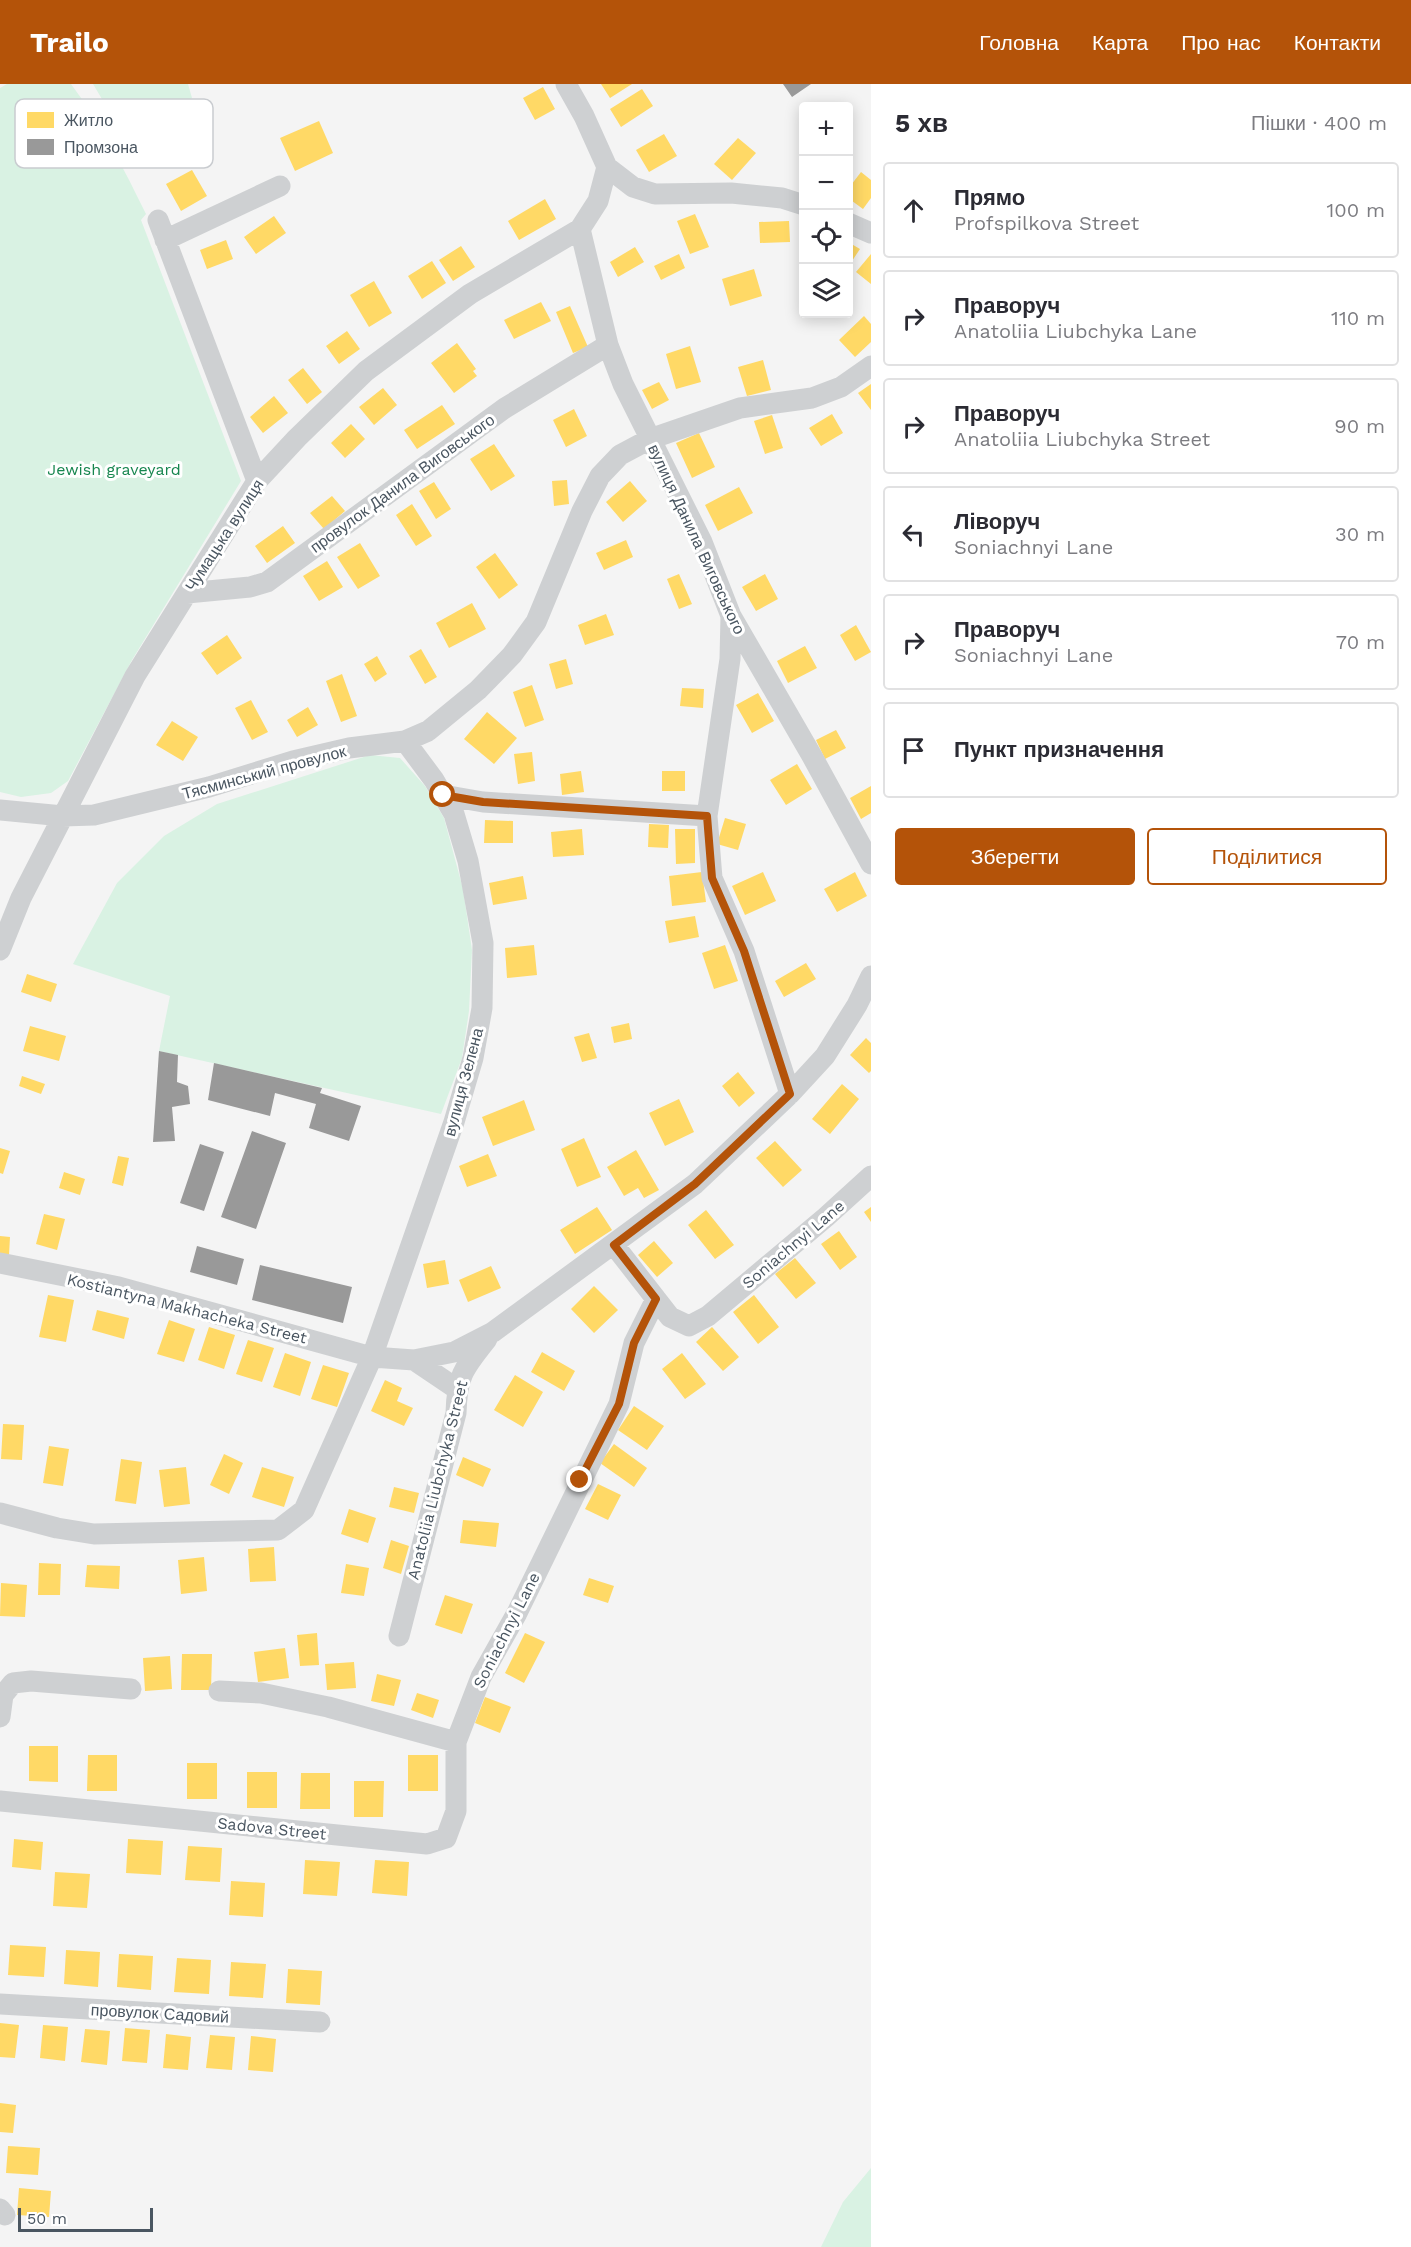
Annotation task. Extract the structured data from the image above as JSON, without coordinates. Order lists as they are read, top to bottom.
{
  "streets": {
    "street": [
      "провулок Данила Виговського",
      "Чумацька вулиця",
      "вулиця Данила Виговського",
      "Тясминський провулок",
      "вулиця Зелена",
      "Soniachnyi Lane",
      "Kostiantyna Makhacheka Street",
      "Anatoliia Liubchyka Street",
      "Sadova Street",
      "провулок Садовий"
    ]
  },
  "crossings": [
    ["провулок Данила Виговського", "Чумацька вулиця"],
    ["провулок Данила Виговського", "вулиця Данила Виговського"],
    ["Чумацька вулиця", "вулиця Данила Виговського"],
    ["Чумацька вулиця", "Тясминський провулок"],
    ["вулиця Данила Виговського", "Тясминський провулок"],
    ["Тясминський провулок", "вулиця Зелена"],
    ["вулиця Зелена", "Kostiantyna Makhacheka Street"],
    ["вулиця Зелена", "Anatoliia Liubchyka Street"],
    ["Soniachnyi Lane", "Anatoliia Liubchyka Street"],
    ["Soniachnyi Lane", "Sadova Street"],
    ["Kostiantyna Makhacheka Street", "Anatoliia Liubchyka Street"]
  ],
  "parks": ["Jewish graveyard"],
  "legend": ["Житло", "Промзона"],
  "scale_bar": "50 m",
  "page": {
    "header": "Trailo",
    "nav": [
      "Головна",
      "Карта",
      "Про нас",
      "Контакти"
    ],
    "heading": ["5 хв", "Пішки · 400 m"],
    "map_buttons": ["+", "−"],
    "list": [
      ["Прямо", "Profspilkova Street", "100 m"],
      ["Праворуч", "Anatoliia Liubchyka Lane", "110 m"],
      ["Праворуч", "Anatoliia Liubchyka Street", "90 m"],
      ["Ліворуч", "Soniachnyi Lane", "30 m"],
      ["Праворуч", "Soniachnyi Lane", "70 m"],
      "Пункт призначення"
    ],
    "buttons": ["Зберегти", "Поділитися"],
    "scale": "50 m"
  }
}
